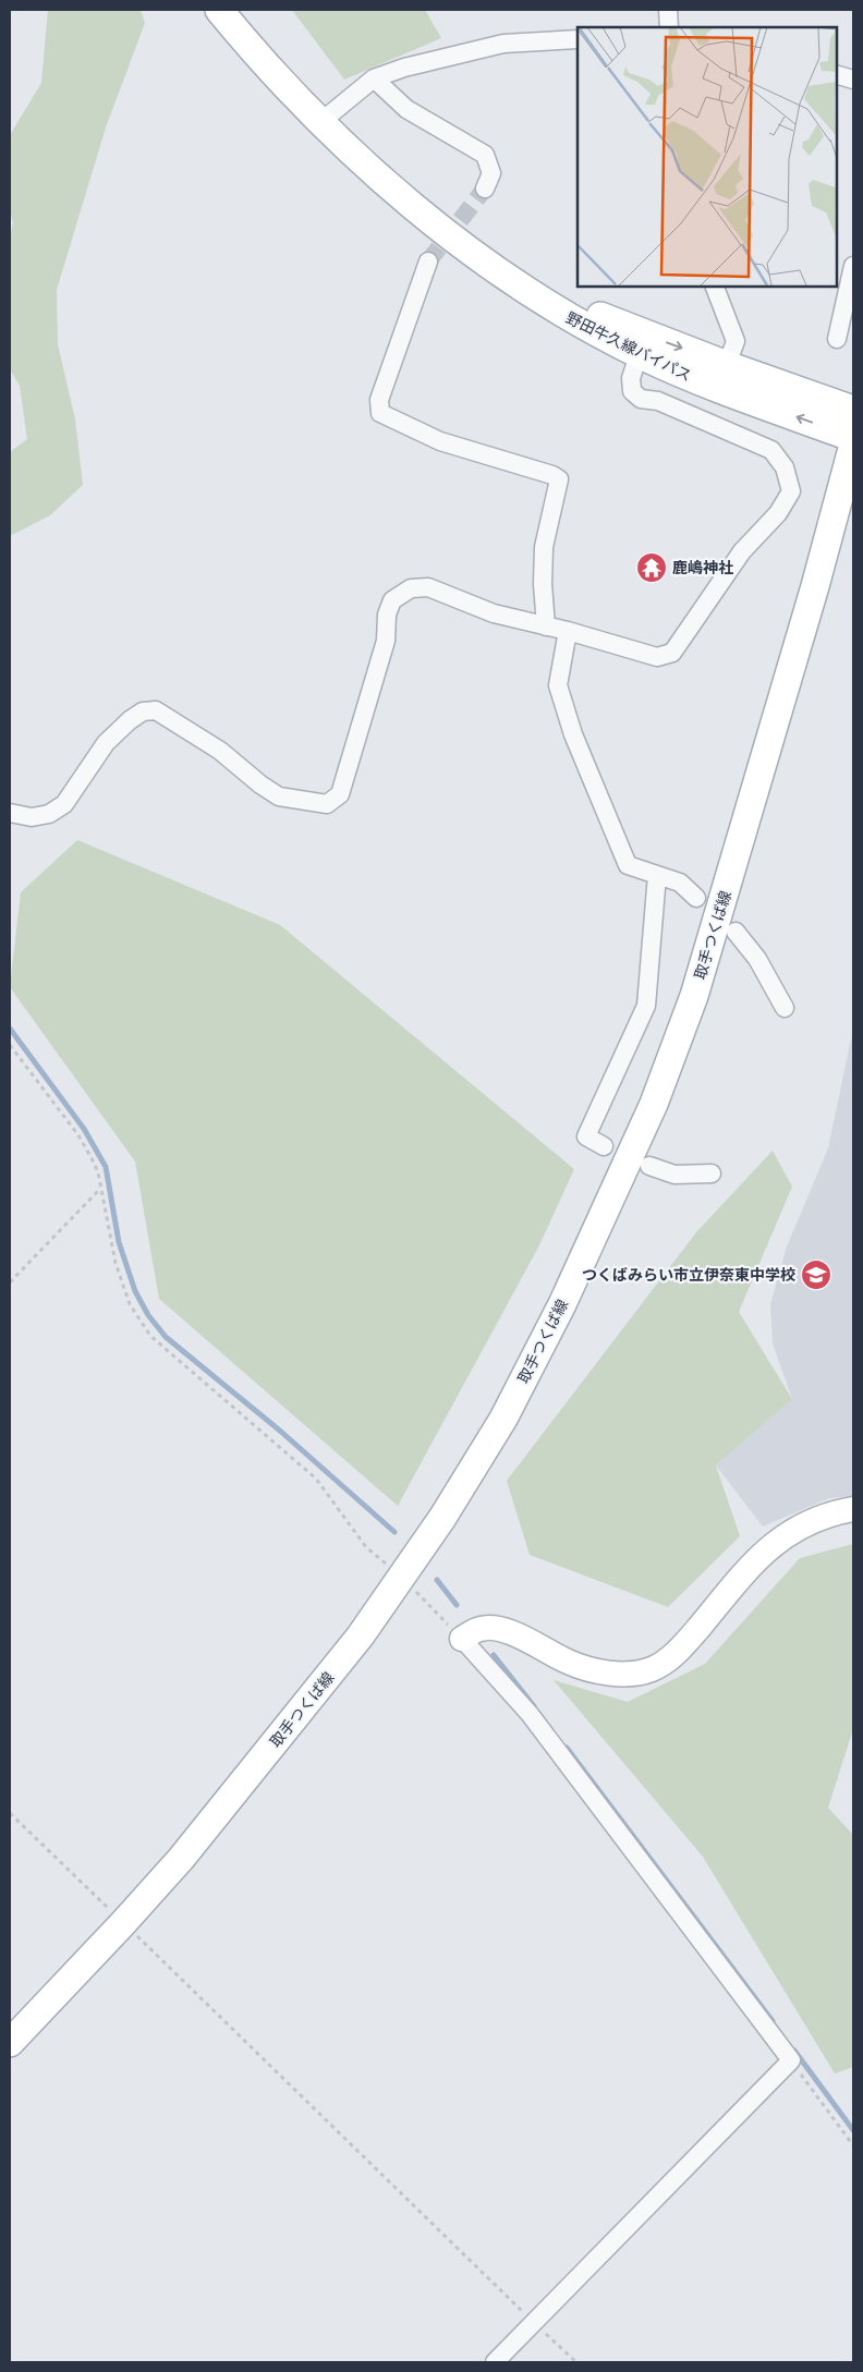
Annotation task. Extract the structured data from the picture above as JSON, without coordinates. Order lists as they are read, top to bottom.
{
  "streets": {
    "main road": ["野田牛久線バイパス", "取手つくば線"]
  },
  "places": {
    "temple": ["鹿嶋神社"],
    "school or university": ["つくばみらい市立伊奈東中学校"]
  }
}
